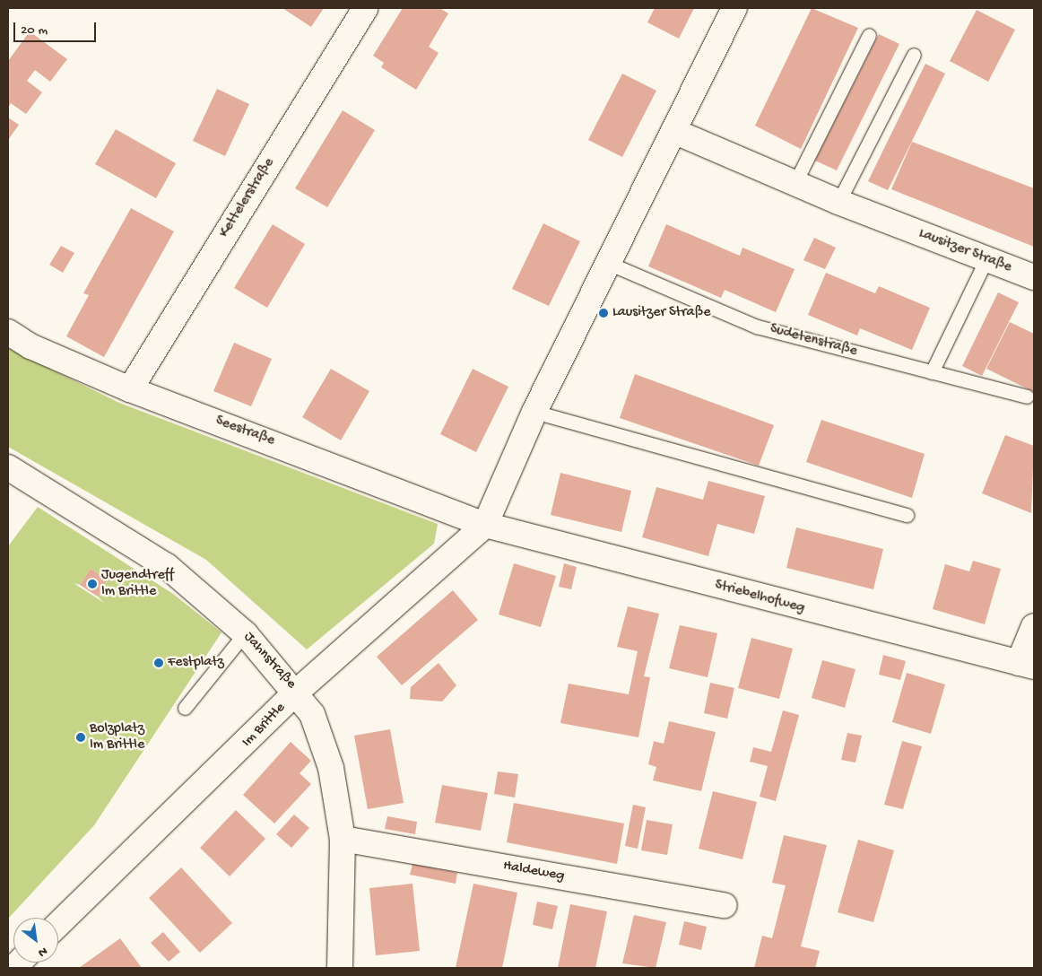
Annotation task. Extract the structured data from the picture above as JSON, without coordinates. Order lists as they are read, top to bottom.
{
  "streets": {
    "street": [
      "Kettelerstraße",
      "Lausitzer Straße",
      "Seestraße",
      "Striebelhofweg",
      "Jahnstraße",
      "Im Brittle",
      "Haldeweg"
    ],
    "lane": ["Sudetenstraße"]
  },
  "crossings": [
    ["Kettelerstraße", "Seestraße"],
    ["Seestraße", "Striebelhofweg"],
    ["Seestraße", "Im Brittle"],
    ["Striebelhofweg", "Im Brittle"],
    ["Jahnstraße", "Im Brittle"],
    ["Jahnstraße", "Haldeweg"]
  ],
  "places": [
    "Lausitzer Straße",
    "Jugendtreff Im Brittle",
    "Festplatz",
    "Bolzplatz Im Brittle"
  ],
  "scale_bar": "20 m",
  "north": "bottom right"
}
